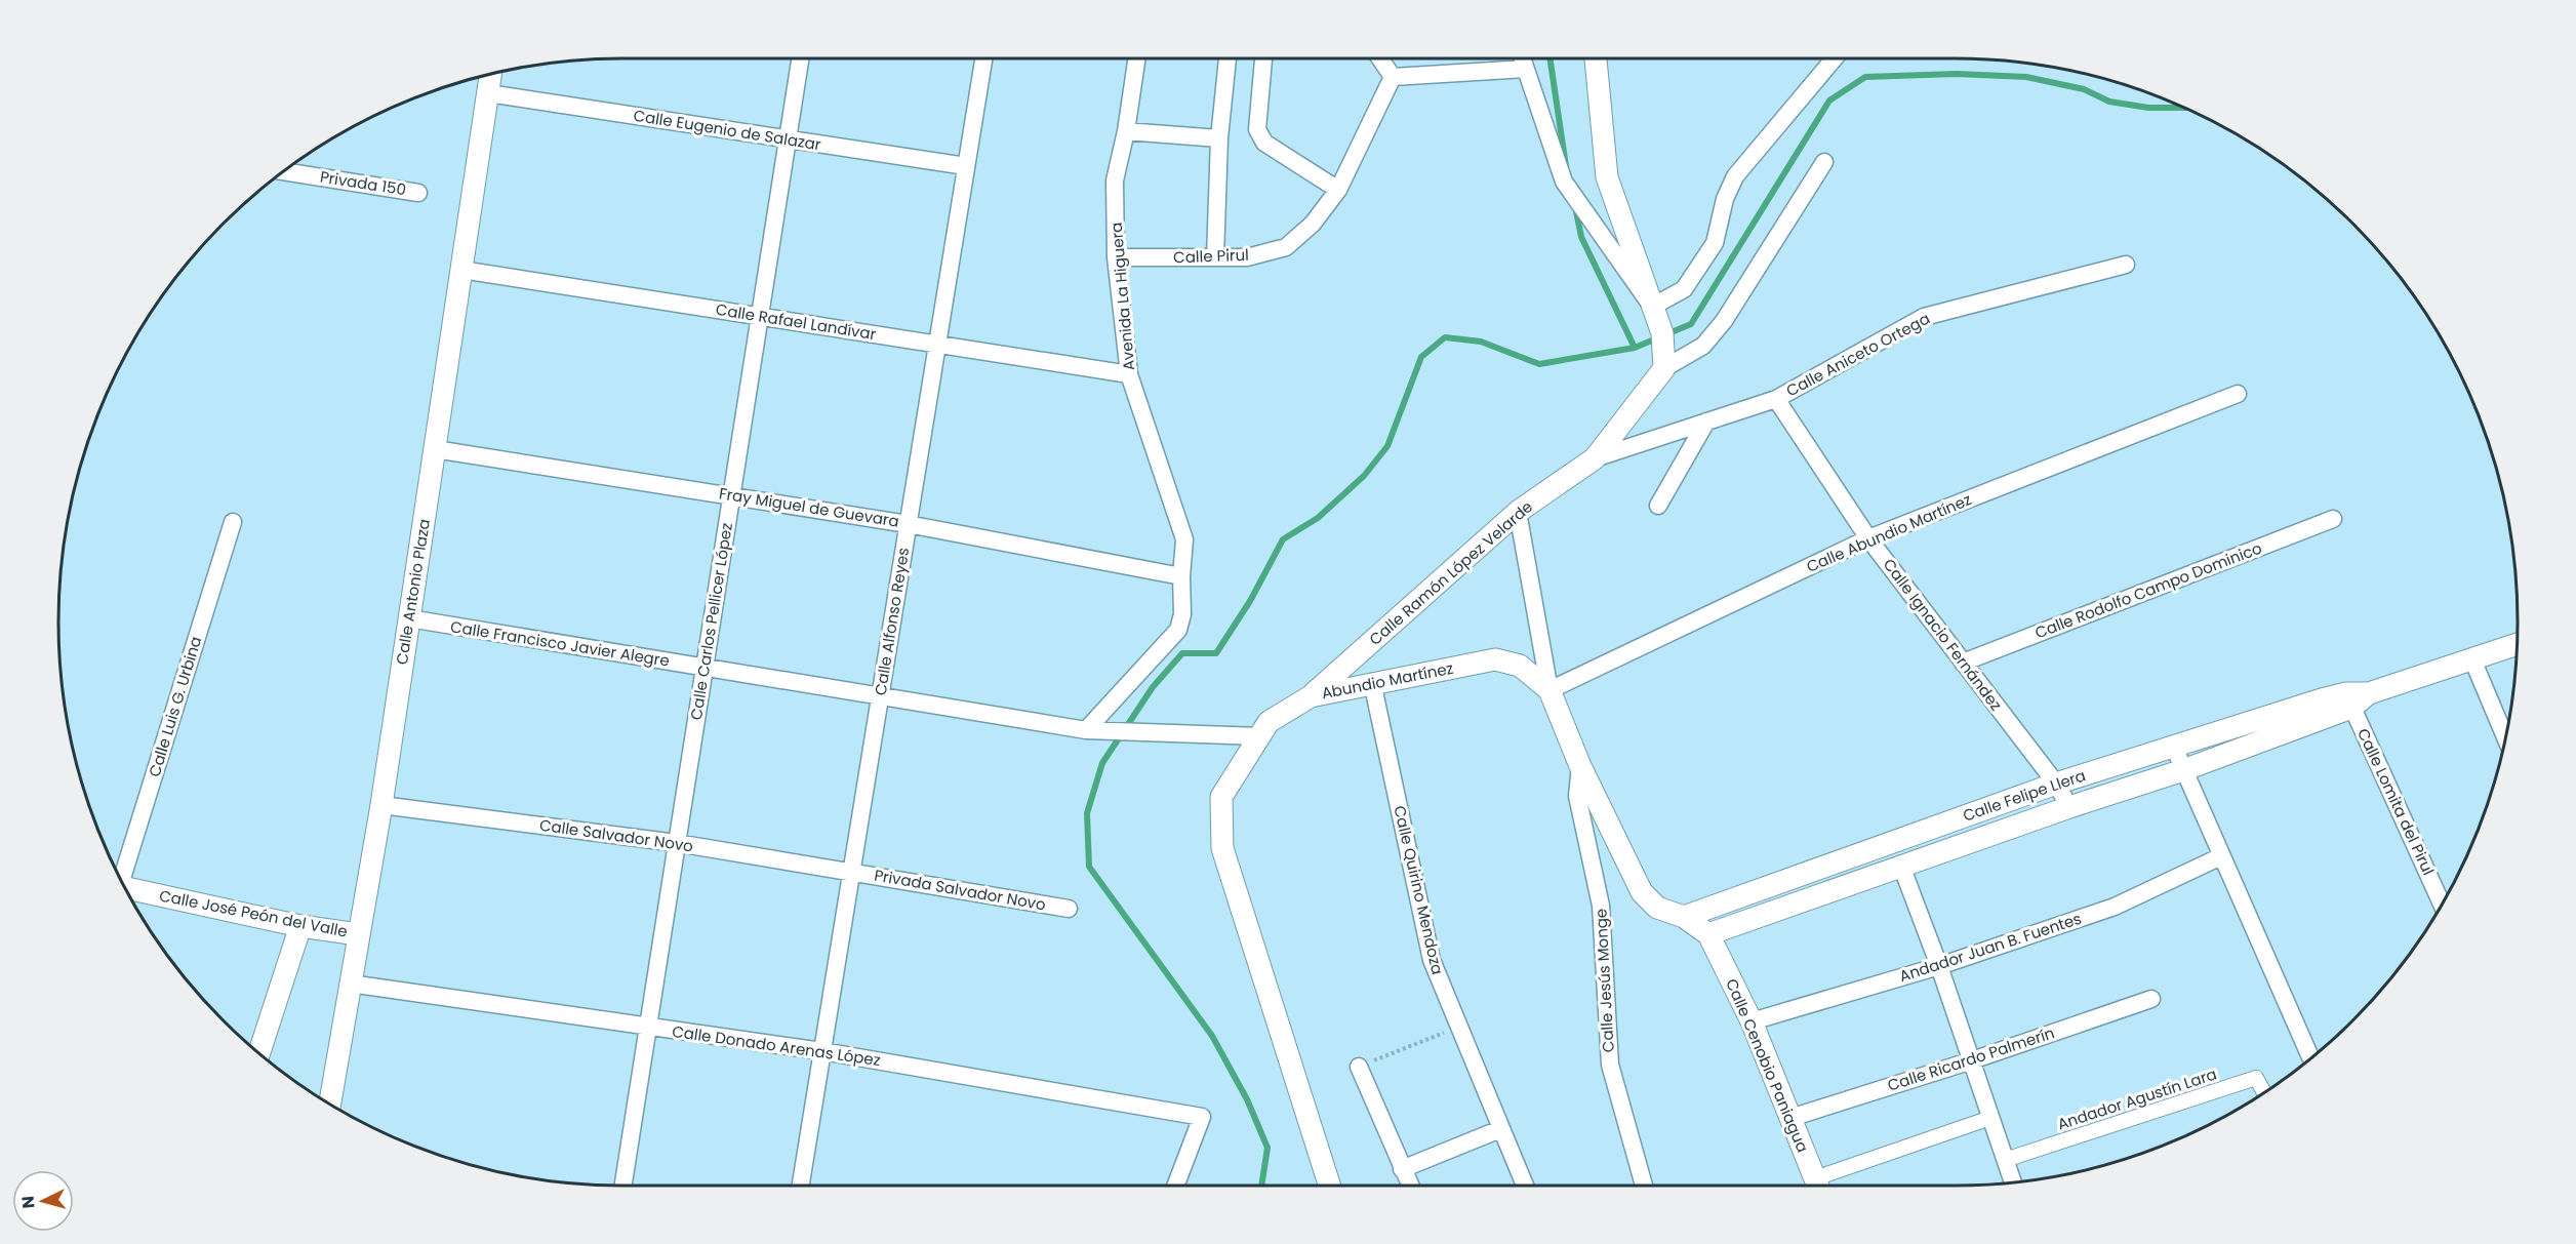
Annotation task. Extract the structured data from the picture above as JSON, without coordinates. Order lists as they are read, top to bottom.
{
  "streets": {
    "street": [
      "Calle Eugenio de Salazar",
      "Privada 150",
      "Calle Pirul",
      "Avenida La Higuera",
      "Calle Rafael Landívar",
      "Calle Aniceto Ortega",
      "Fray Miguel de Guevara",
      "Calle Abundio Martínez",
      "Calle Ramón López Velarde",
      "Calle Rodolfo Campo Dominico",
      "Calle Antonio Plaza",
      "Calle Carlos Pellicer López",
      "Calle Alfonso Reyes",
      "Calle Ignacio Fernández",
      "Calle Francisco Javier Alegre",
      "Abundio Martínez",
      "Calle Luis G. Urbina",
      "Calle Felipe Llera",
      "Calle Lomita del Pirul",
      "Calle Salvador Novo",
      "Privada Salvador Novo",
      "Calle Quirino Mendoza",
      "Calle José Peón del Valle",
      "Andador Juan B. Fuentes",
      "Calle Jesús Monge",
      "Calle Donado Arenas López",
      "Calle Ricardo Palmerín",
      "Calle Cenobio Paniagua",
      "Andador Agustín Lara"
    ]
  },
  "crossings": [
    ["Calle Eugenio de Salazar", "Calle Antonio Plaza"],
    ["Calle Eugenio de Salazar", "Calle Carlos Pellicer López"],
    ["Calle Eugenio de Salazar", "Calle Alfonso Reyes"],
    ["Calle Pirul", "Avenida La Higuera"],
    ["Avenida La Higuera", "Calle Rafael Landívar"],
    ["Avenida La Higuera", "Fray Miguel de Guevara"],
    ["Avenida La Higuera", "Calle Francisco Javier Alegre"],
    ["Calle Rafael Landívar", "Calle Antonio Plaza"],
    ["Calle Rafael Landívar", "Calle Carlos Pellicer López"],
    ["Calle Rafael Landívar", "Calle Alfonso Reyes"],
    ["Calle Aniceto Ortega", "Calle Ramón López Velarde"],
    ["Calle Aniceto Ortega", "Calle Ignacio Fernández"],
    ["Fray Miguel de Guevara", "Calle Antonio Plaza"],
    ["Fray Miguel de Guevara", "Calle Carlos Pellicer López"],
    ["Fray Miguel de Guevara", "Calle Alfonso Reyes"],
    ["Calle Abundio Martínez", "Calle Ignacio Fernández"],
    ["Calle Abundio Martínez", "Abundio Martínez"],
    ["Calle Ramón López Velarde", "Abundio Martínez"],
    ["Calle Rodolfo Campo Dominico", "Calle Ignacio Fernández"],
    ["Calle Antonio Plaza", "Calle Francisco Javier Alegre"],
    ["Calle Antonio Plaza", "Calle Salvador Novo"],
    ["Calle Antonio Plaza", "Calle José Peón del Valle"],
    ["Calle Antonio Plaza", "Calle Donado Arenas López"],
    ["Calle Carlos Pellicer López", "Calle Francisco Javier Alegre"],
    ["Calle Carlos Pellicer López", "Calle Salvador Novo"],
    ["Calle Carlos Pellicer López", "Calle Donado Arenas López"],
    ["Calle Alfonso Reyes", "Calle Francisco Javier Alegre"],
    ["Calle Alfonso Reyes", "Calle Salvador Novo"],
    ["Calle Alfonso Reyes", "Privada Salvador Novo"],
    ["Calle Alfonso Reyes", "Calle Donado Arenas López"],
    ["Calle Ignacio Fernández", "Calle Felipe Llera"],
    ["Calle Francisco Javier Alegre", "Abundio Martínez"],
    ["Abundio Martínez", "Calle Felipe Llera"],
    ["Abundio Martínez", "Calle Quirino Mendoza"],
    ["Abundio Martínez", "Calle Jesús Monge"],
    ["Abundio Martínez", "Calle Cenobio Paniagua"],
    ["Calle Felipe Llera", "Calle Lomita del Pirul"],
    ["Calle Felipe Llera", "Calle Cenobio Paniagua"],
    ["Calle Salvador Novo", "Privada Salvador Novo"],
    ["Andador Juan B. Fuentes", "Calle Cenobio Paniagua"],
    ["Calle Ricardo Palmerín", "Calle Cenobio Paniagua"]
  ],
  "north": "left"
}
